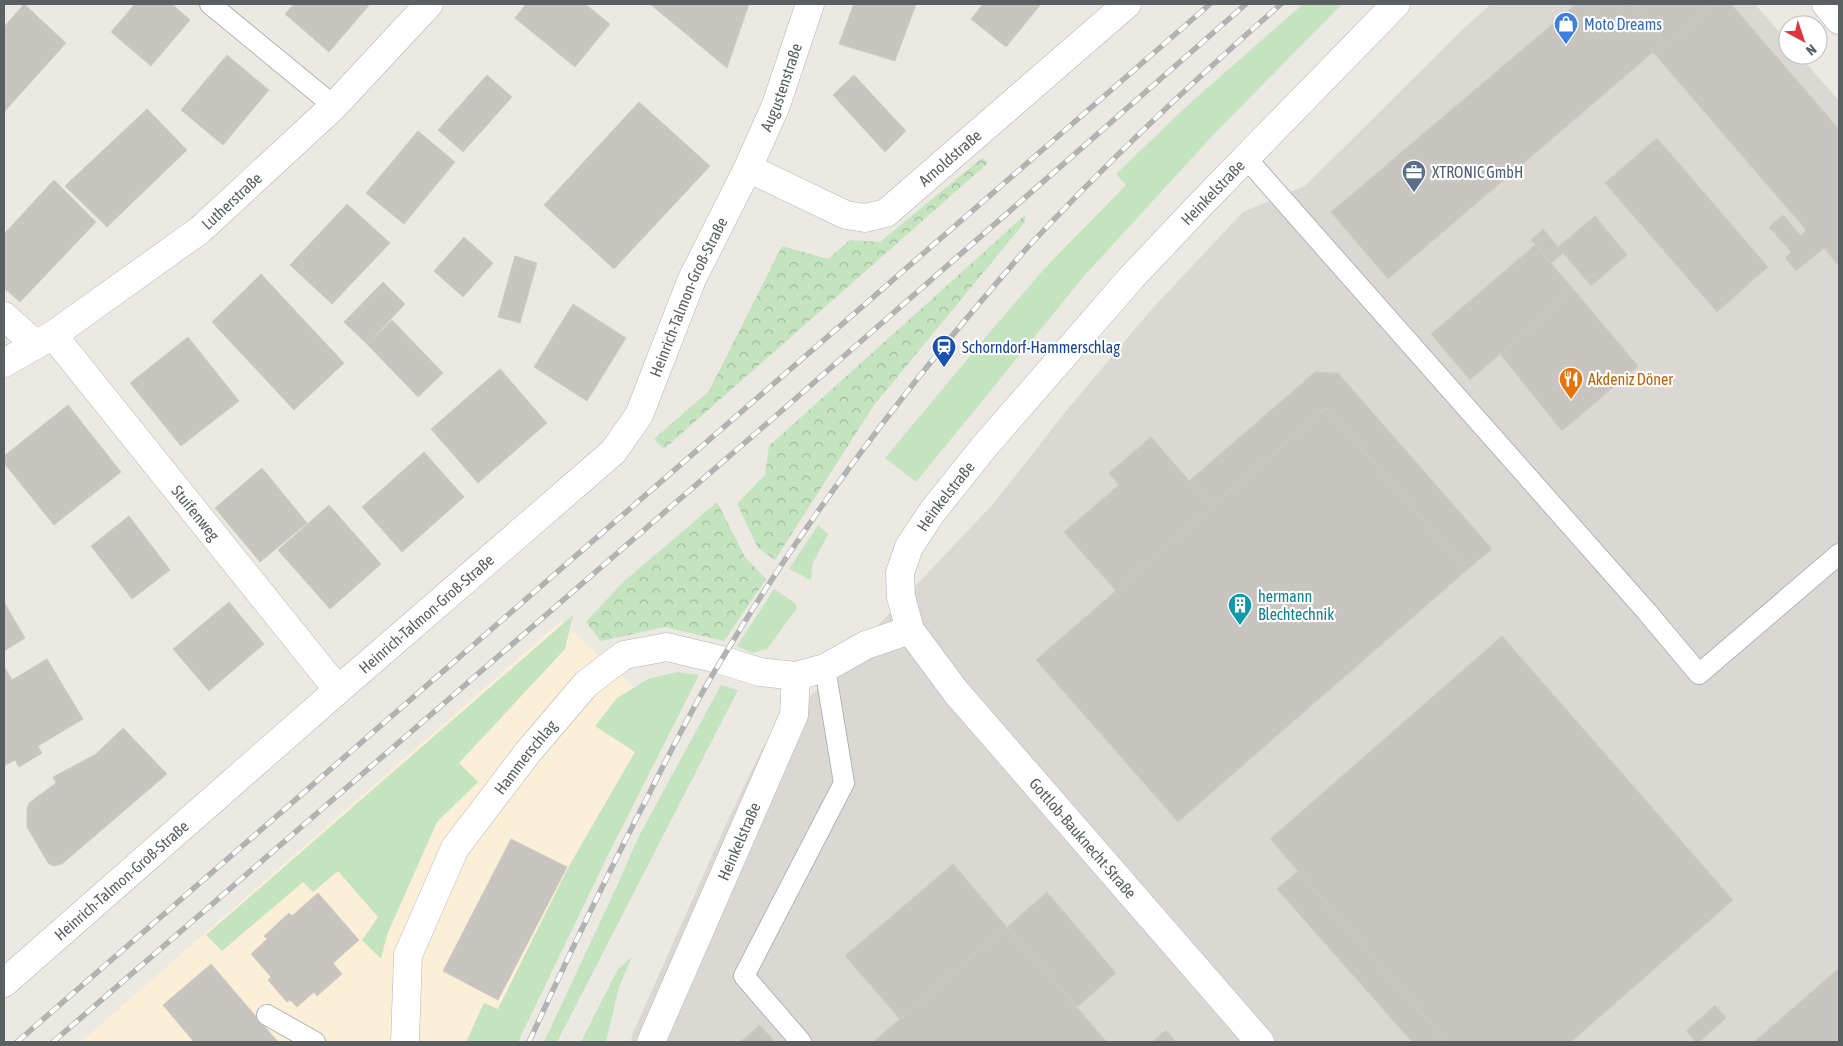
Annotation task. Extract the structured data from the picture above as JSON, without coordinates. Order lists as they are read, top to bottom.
{
  "streets": {
    "street": [
      "Augustenstraße",
      "Arnoldstraße",
      "Heinkelstraße",
      "Lutherstraße",
      "Heinrich-Talmon-Groß-Straße",
      "Stuifenweg",
      "Hammerschlag",
      "Gottlob-Bauknecht-Straße"
    ]
  },
  "crossings": [
    ["Augustenstraße", "Arnoldstraße"],
    ["Augustenstraße", "Heinrich-Talmon-Groß-Straße"],
    ["Arnoldstraße", "Heinrich-Talmon-Groß-Straße"],
    ["Heinkelstraße", "Hammerschlag"],
    ["Heinkelstraße", "Gottlob-Bauknecht-Straße"],
    ["Lutherstraße", "Stuifenweg"],
    ["Heinrich-Talmon-Groß-Straße", "Stuifenweg"]
  ],
  "places": {
    "shop": ["Moto Dreams"],
    "office": ["XTRONIC GmbH"],
    "station": ["Schorndorf-Hammerschlag"],
    "restaurant": ["Akdeniz Döner"],
    "building": ["hermann Blechtechnik"]
  },
  "north": "bottom right"
}
